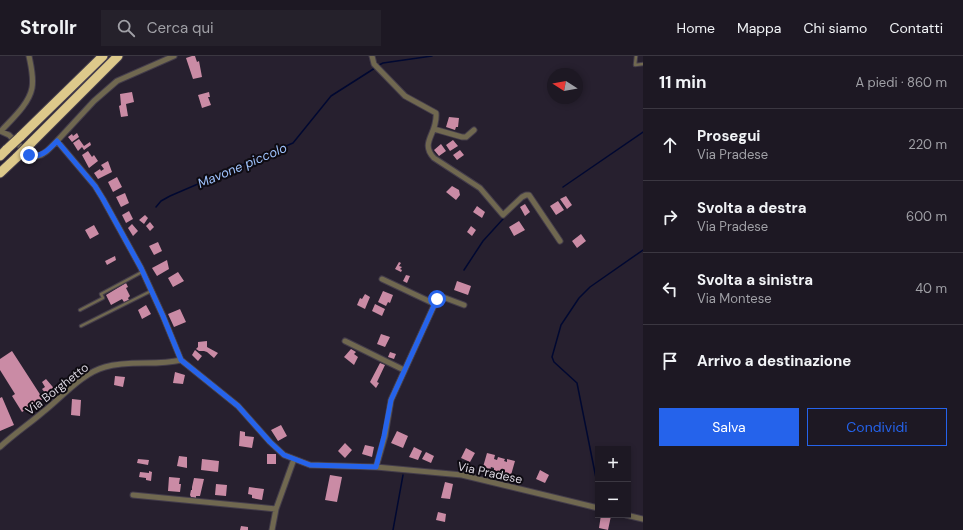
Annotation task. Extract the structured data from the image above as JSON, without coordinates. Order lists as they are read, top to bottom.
{
  "streets": {
    "street": ["Via Borghetto", "Via Pradese"]
  },
  "crossings": [
    ["Via Borghetto", "Via Pradese"]
  ],
  "water": ["Mavone piccolo"],
  "north": "left",
  "page": {
    "header": "Strollr",
    "search": "Cerca qui",
    "nav": [
      "Home",
      "Mappa",
      "Chi siamo",
      "Contatti"
    ],
    "heading": ["11 min", "A piedi · 860 m"],
    "list": [
      ["Prosegui", "Via Pradese", "220 m"],
      ["Svolta a destra", "Via Pradese", "600 m"],
      ["Svolta a sinistra", "Via Montese", "40 m"],
      "Arrivo a destinazione"
    ],
    "buttons": ["Salva", "Condividi"],
    "map_buttons": ["+", "−"]
  }
}
